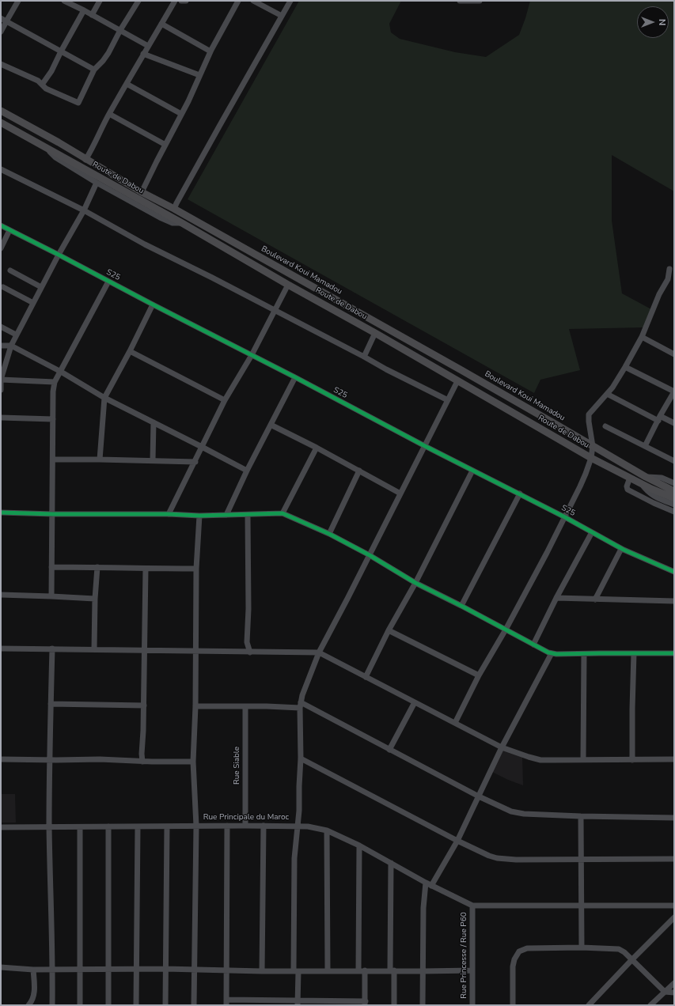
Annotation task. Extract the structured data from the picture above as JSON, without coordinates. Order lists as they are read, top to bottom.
{
  "streets": {
    "main road": ["Route de Dabou", "Boulevard Koui Mamadou"],
    "street": [
      "S25",
      "Rue Siable",
      "Rue Principale du Maroc",
      "Rue Princesse / Rue P60"
    ]
  },
  "crossings": [
    ["Route de Dabou", "Boulevard Koui Mamadou"],
    ["Rue Siable", "Rue Principale du Maroc"],
    ["Rue Principale du Maroc", "Rue Princesse / Rue P60"]
  ],
  "north": "right"
}
